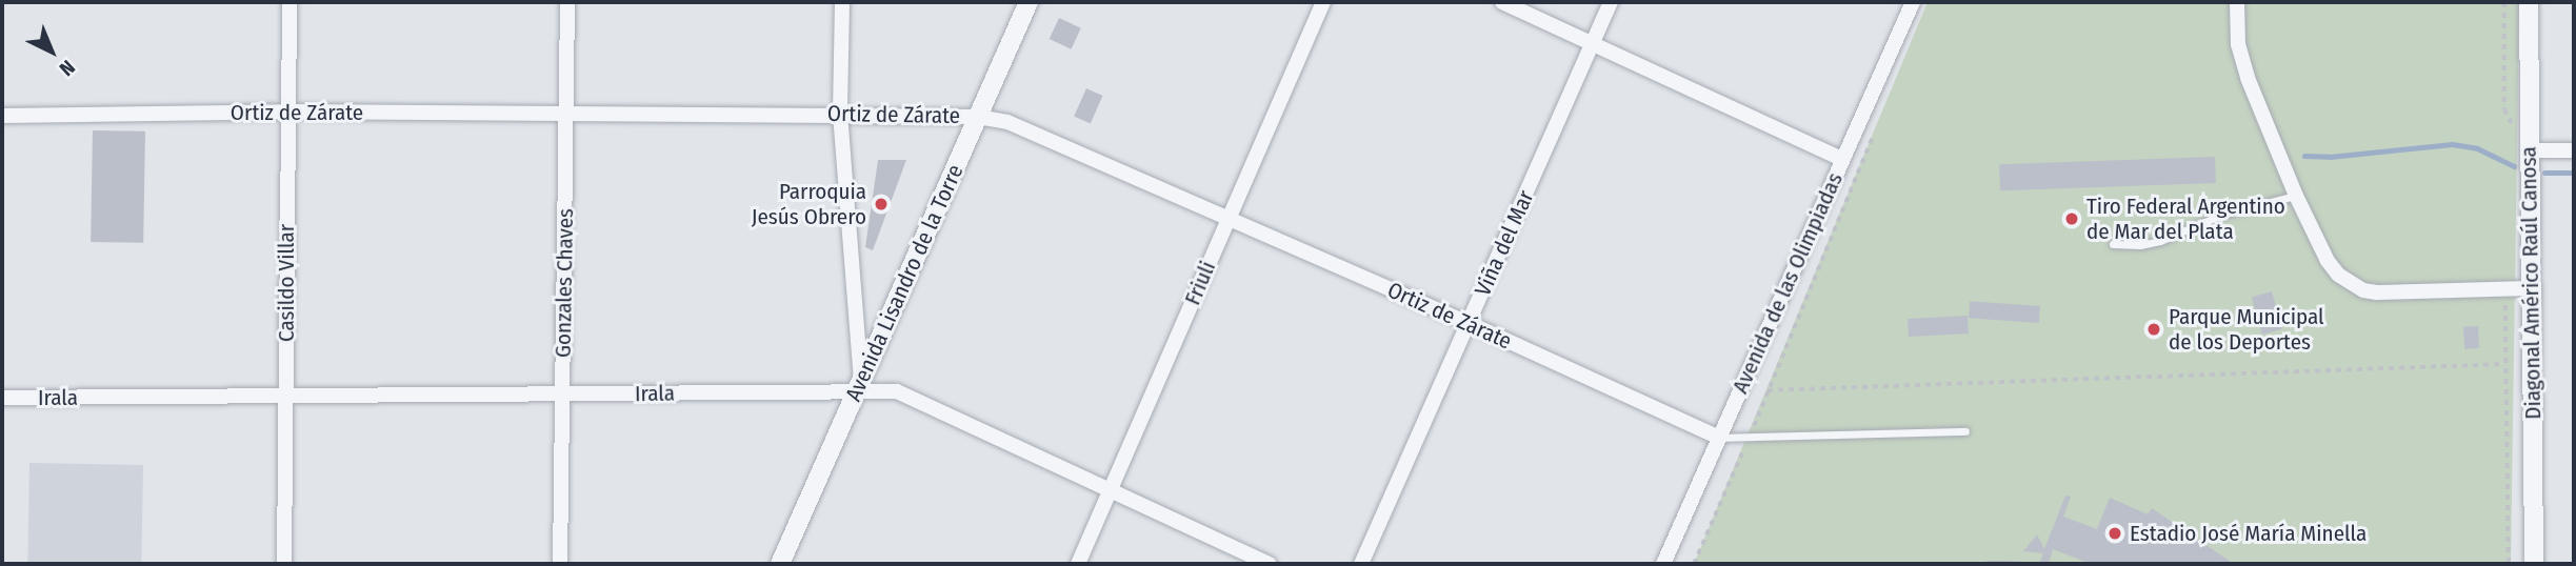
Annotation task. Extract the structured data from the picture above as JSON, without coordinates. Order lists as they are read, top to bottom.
{
  "streets": {
    "street": [
      "Ortiz de Zárate",
      "Viña del Mar",
      "Casildo Villar",
      "Gonzales Chaves",
      "Avenida Lisandro de la Torre",
      "Friuli",
      "Avenida de las Olimpiadas",
      "Diagonal Américo Raúl Canosa",
      "Irala"
    ]
  },
  "crossings": [
    ["Ortiz de Zárate", "Viña del Mar"],
    ["Ortiz de Zárate", "Casildo Villar"],
    ["Ortiz de Zárate", "Gonzales Chaves"],
    ["Ortiz de Zárate", "Avenida Lisandro de la Torre"],
    ["Ortiz de Zárate", "Friuli"],
    ["Ortiz de Zárate", "Avenida de las Olimpiadas"],
    ["Casildo Villar", "Irala"],
    ["Gonzales Chaves", "Irala"],
    ["Avenida Lisandro de la Torre", "Irala"],
    ["Friuli", "Irala"]
  ],
  "places": [
    "Parroquia Jesús Obrero",
    "Tiro Federal Argentino de Mar del Plata",
    "Parque Municipal de los Deportes",
    "Estadio José María Minella"
  ],
  "north": "bottom right"
}
